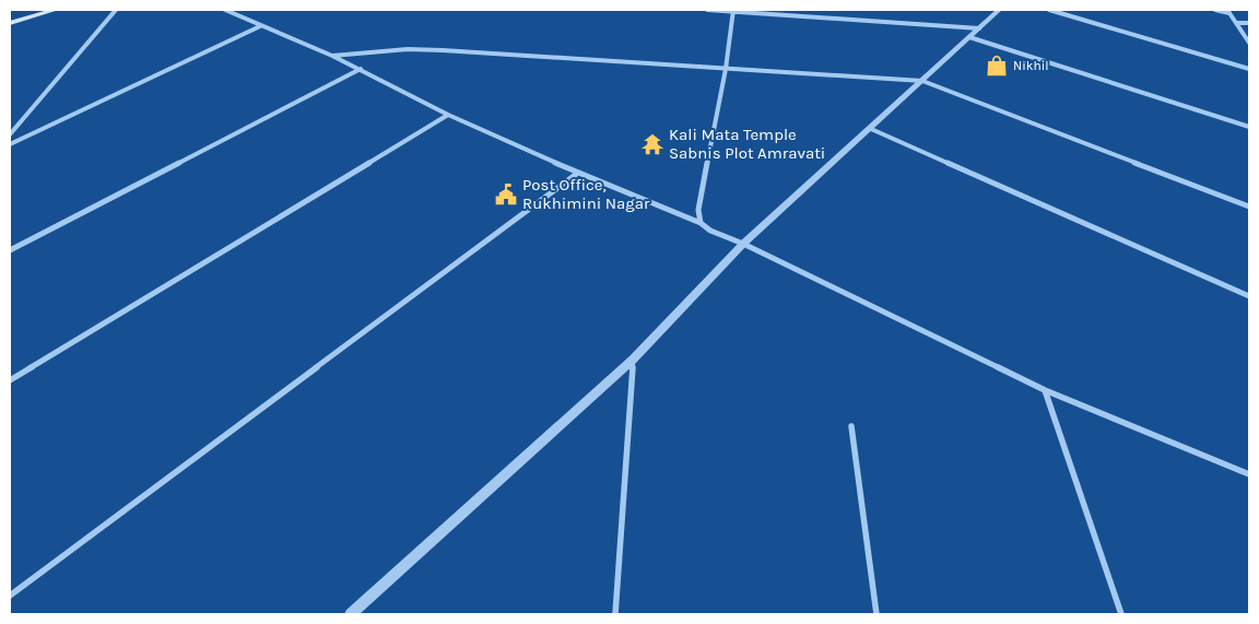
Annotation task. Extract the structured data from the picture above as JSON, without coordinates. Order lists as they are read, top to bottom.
{
  "places": {
    "shop": ["Nikhil"],
    "temple": ["Kali Mata Temple Sabnis Plot Amravati"],
    "public building": ["Post Office, Rukhimini Nagar"]
  }
}
